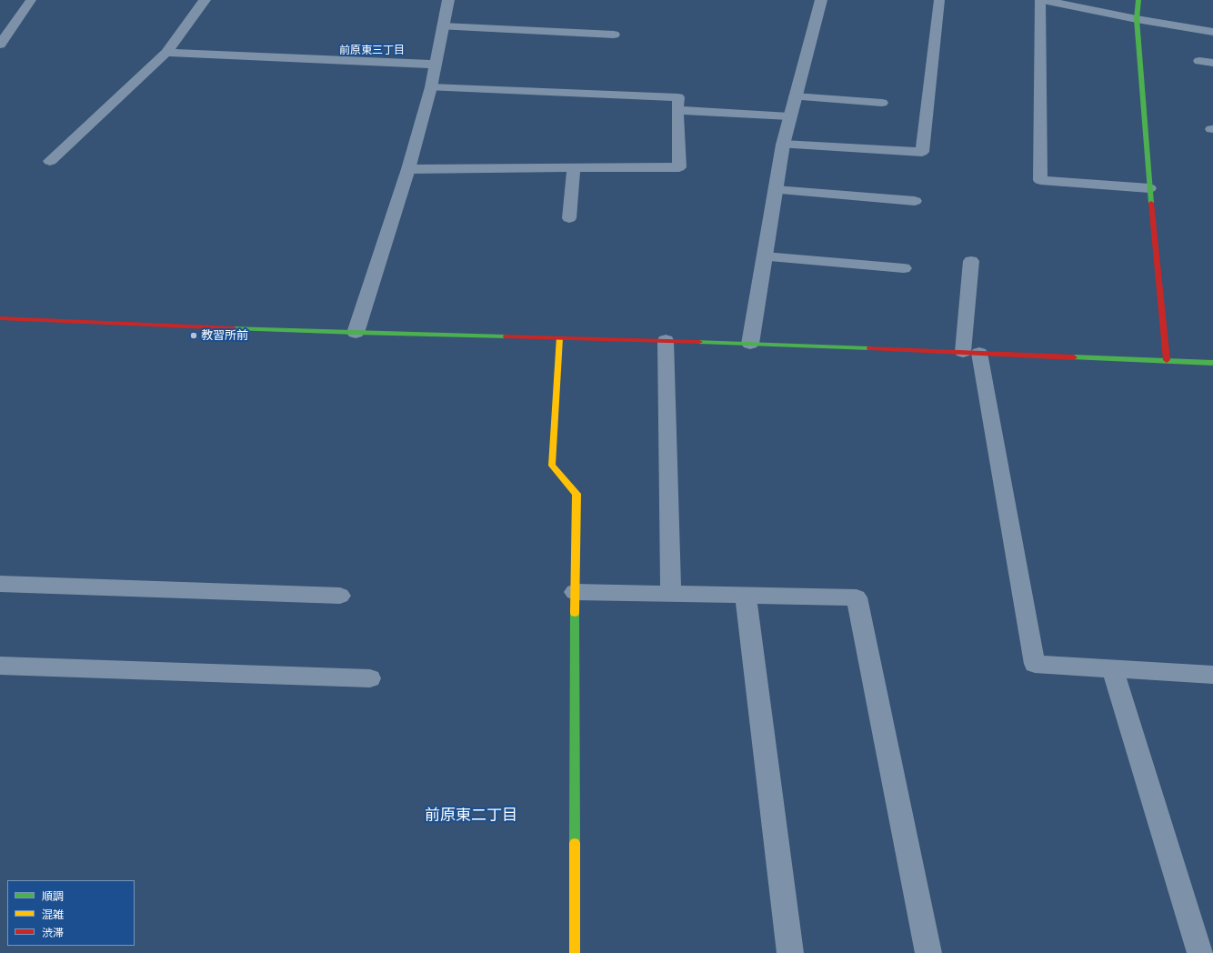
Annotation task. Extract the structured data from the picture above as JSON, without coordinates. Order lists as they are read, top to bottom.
{
  "districts": ["前原東三丁目", "前原東二丁目"],
  "places": ["教習所前"],
  "legend": ["順調", "混雑", "渋滞"]
}
